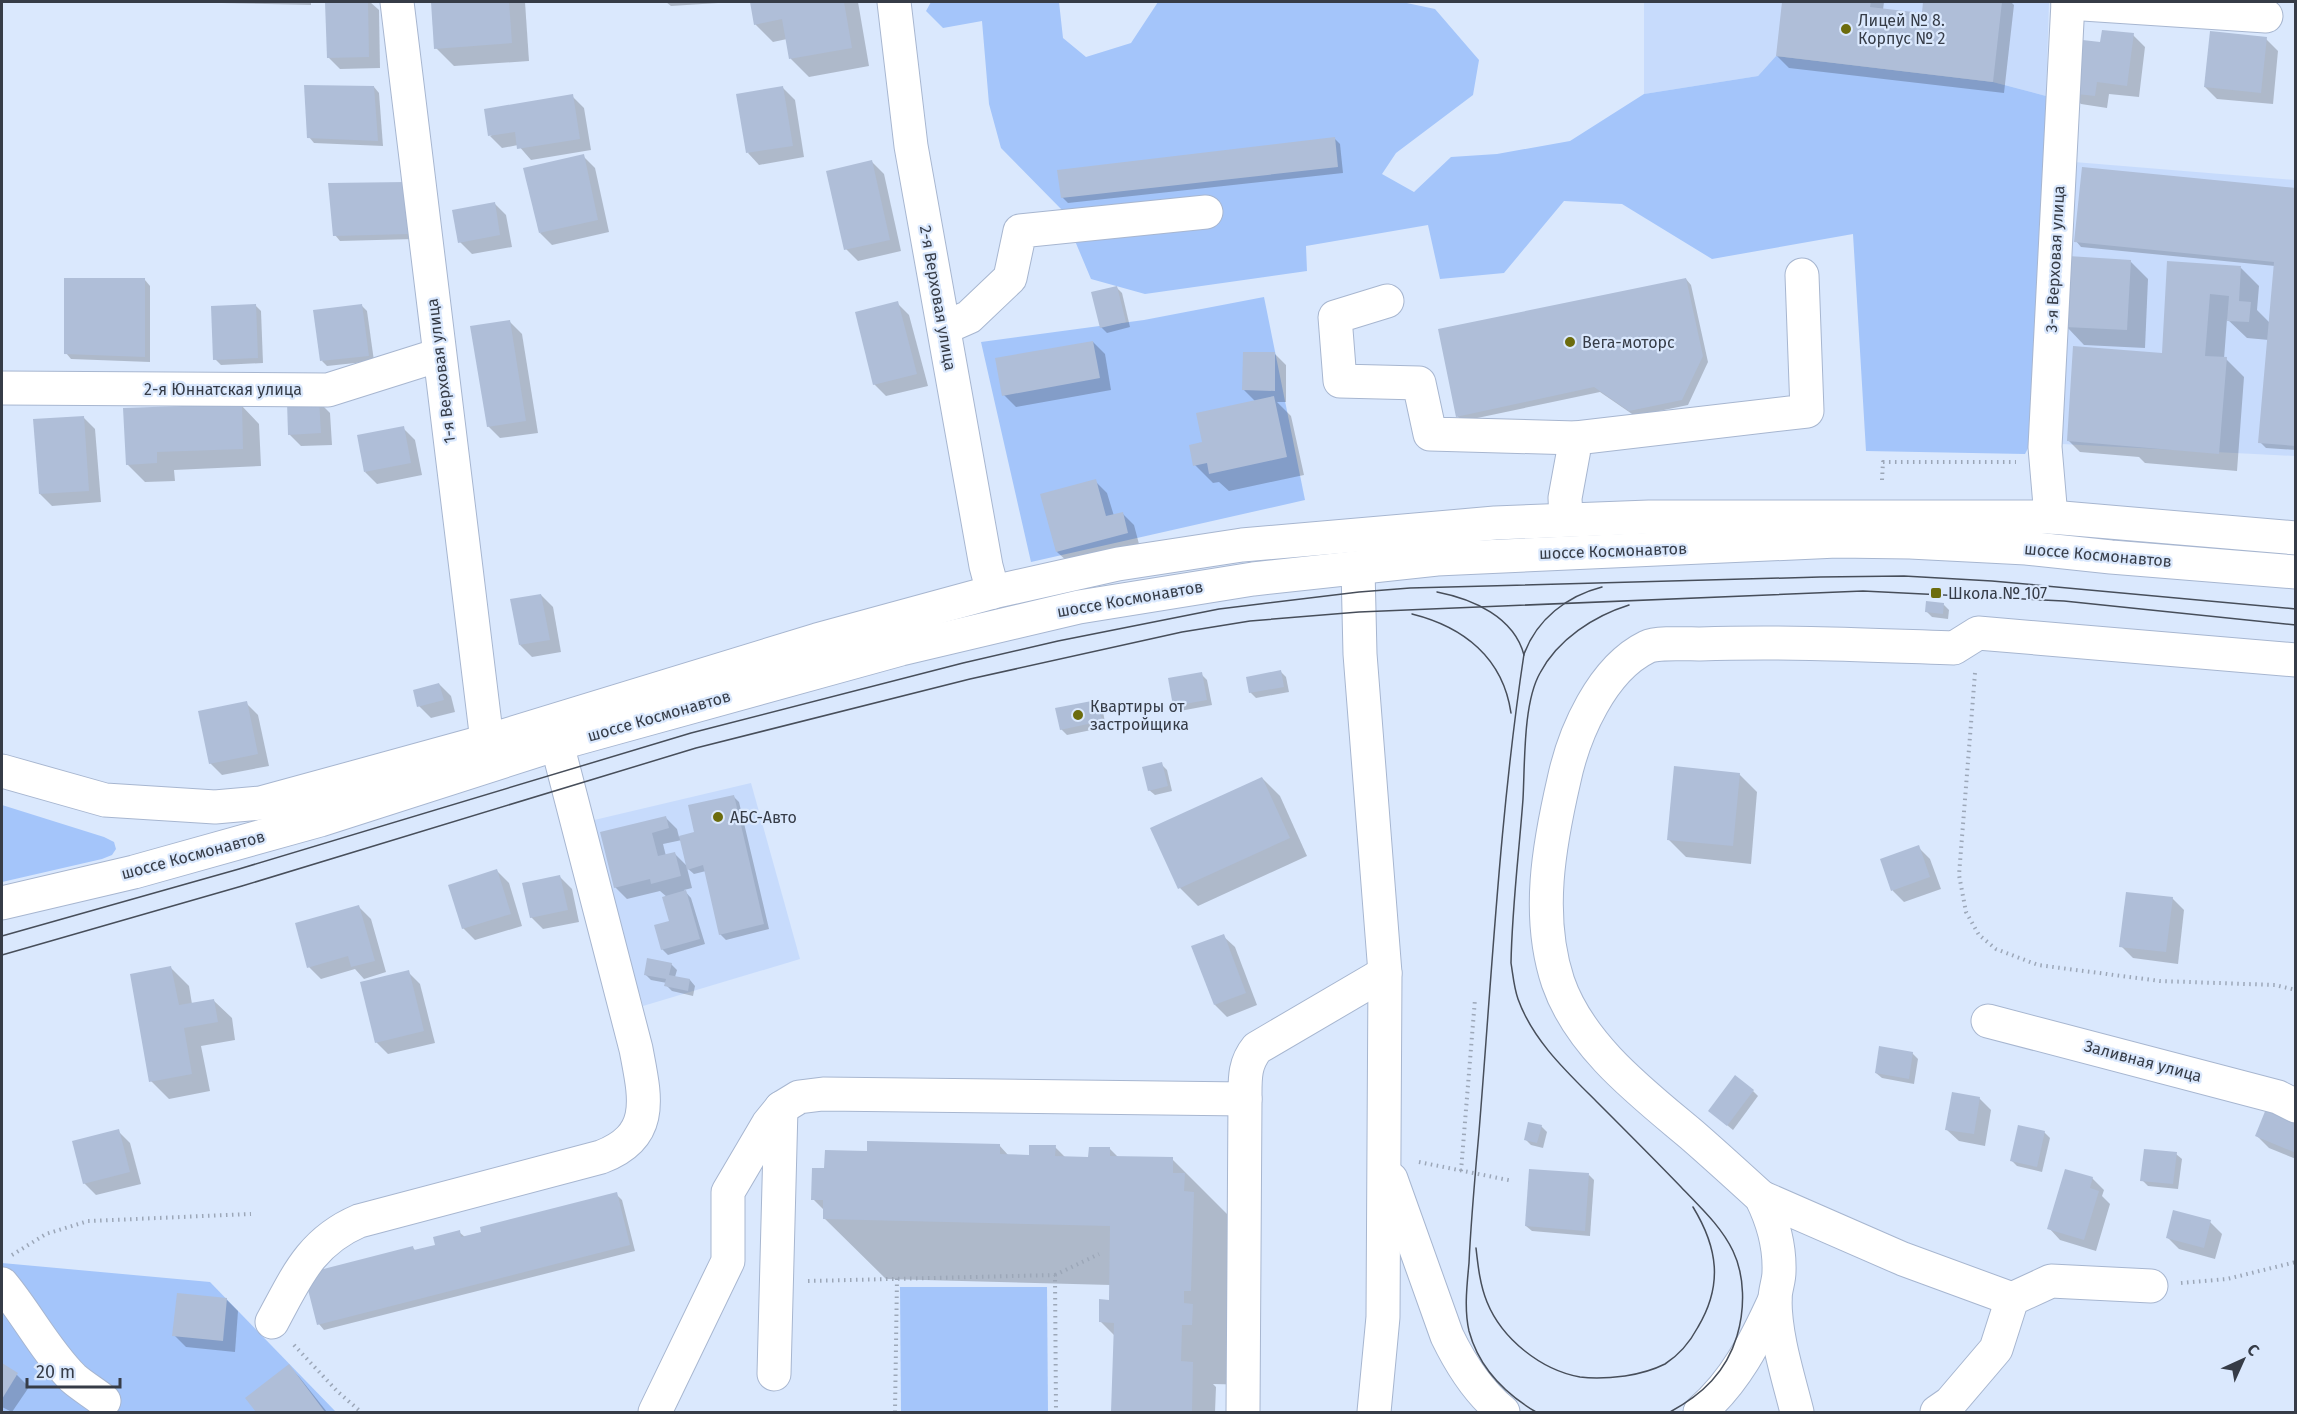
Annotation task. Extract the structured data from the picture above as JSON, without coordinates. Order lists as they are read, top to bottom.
{
  "streets": {
    "main road": [
      "3-я Верховая улица",
      "2-я Верховая улица",
      "1-я Верховая улица",
      "2-я Юннатская улица",
      "шоссе Космонавтов",
      "Заливная улица"
    ]
  },
  "crossings": [
    ["3-я Верховая улица", "шоссе Космонавтов"],
    ["2-я Верховая улица", "шоссе Космонавтов"],
    ["1-я Верховая улица", "2-я Юннатская улица"],
    ["1-я Верховая улица", "шоссе Космонавтов"]
  ],
  "places": {
    "other": [
      "Лицей № 8. Корпус № 2",
      "Вега-моторс",
      "Квартиры от застройщика",
      "АБС-Авто"
    ],
    "transit": ["Школа № 107"]
  },
  "scale_bar": "20 m",
  "north": "top right"
}
